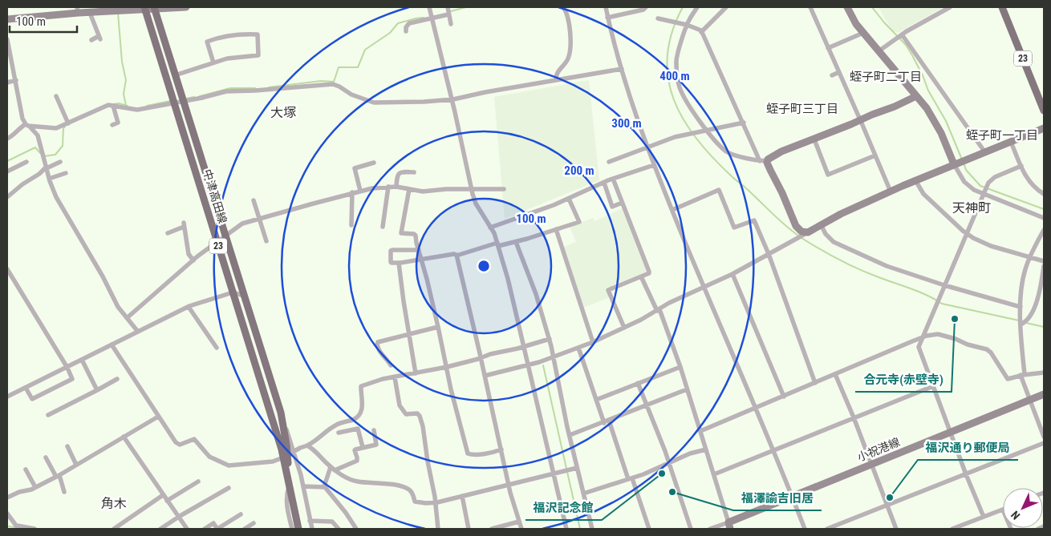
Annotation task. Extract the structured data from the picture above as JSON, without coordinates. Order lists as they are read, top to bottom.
{
  "streets": {
    "main road": ["23", "中津高田線"],
    "street": ["小祝港線"]
  },
  "districts": [
    "蛭子町二丁目",
    "蛭子町三丁目",
    "大塚",
    "蛭子町一丁目",
    "天神町",
    "角木"
  ],
  "places": [
    "合元寺(赤壁寺)",
    "福沢記念館",
    "福澤諭吉旧居",
    "福沢通り郵便局"
  ],
  "scale_bar": "100 m",
  "north": "bottom left",
  "rings": [
    "400 m",
    "300 m",
    "200 m",
    "100 m"
  ]
}
